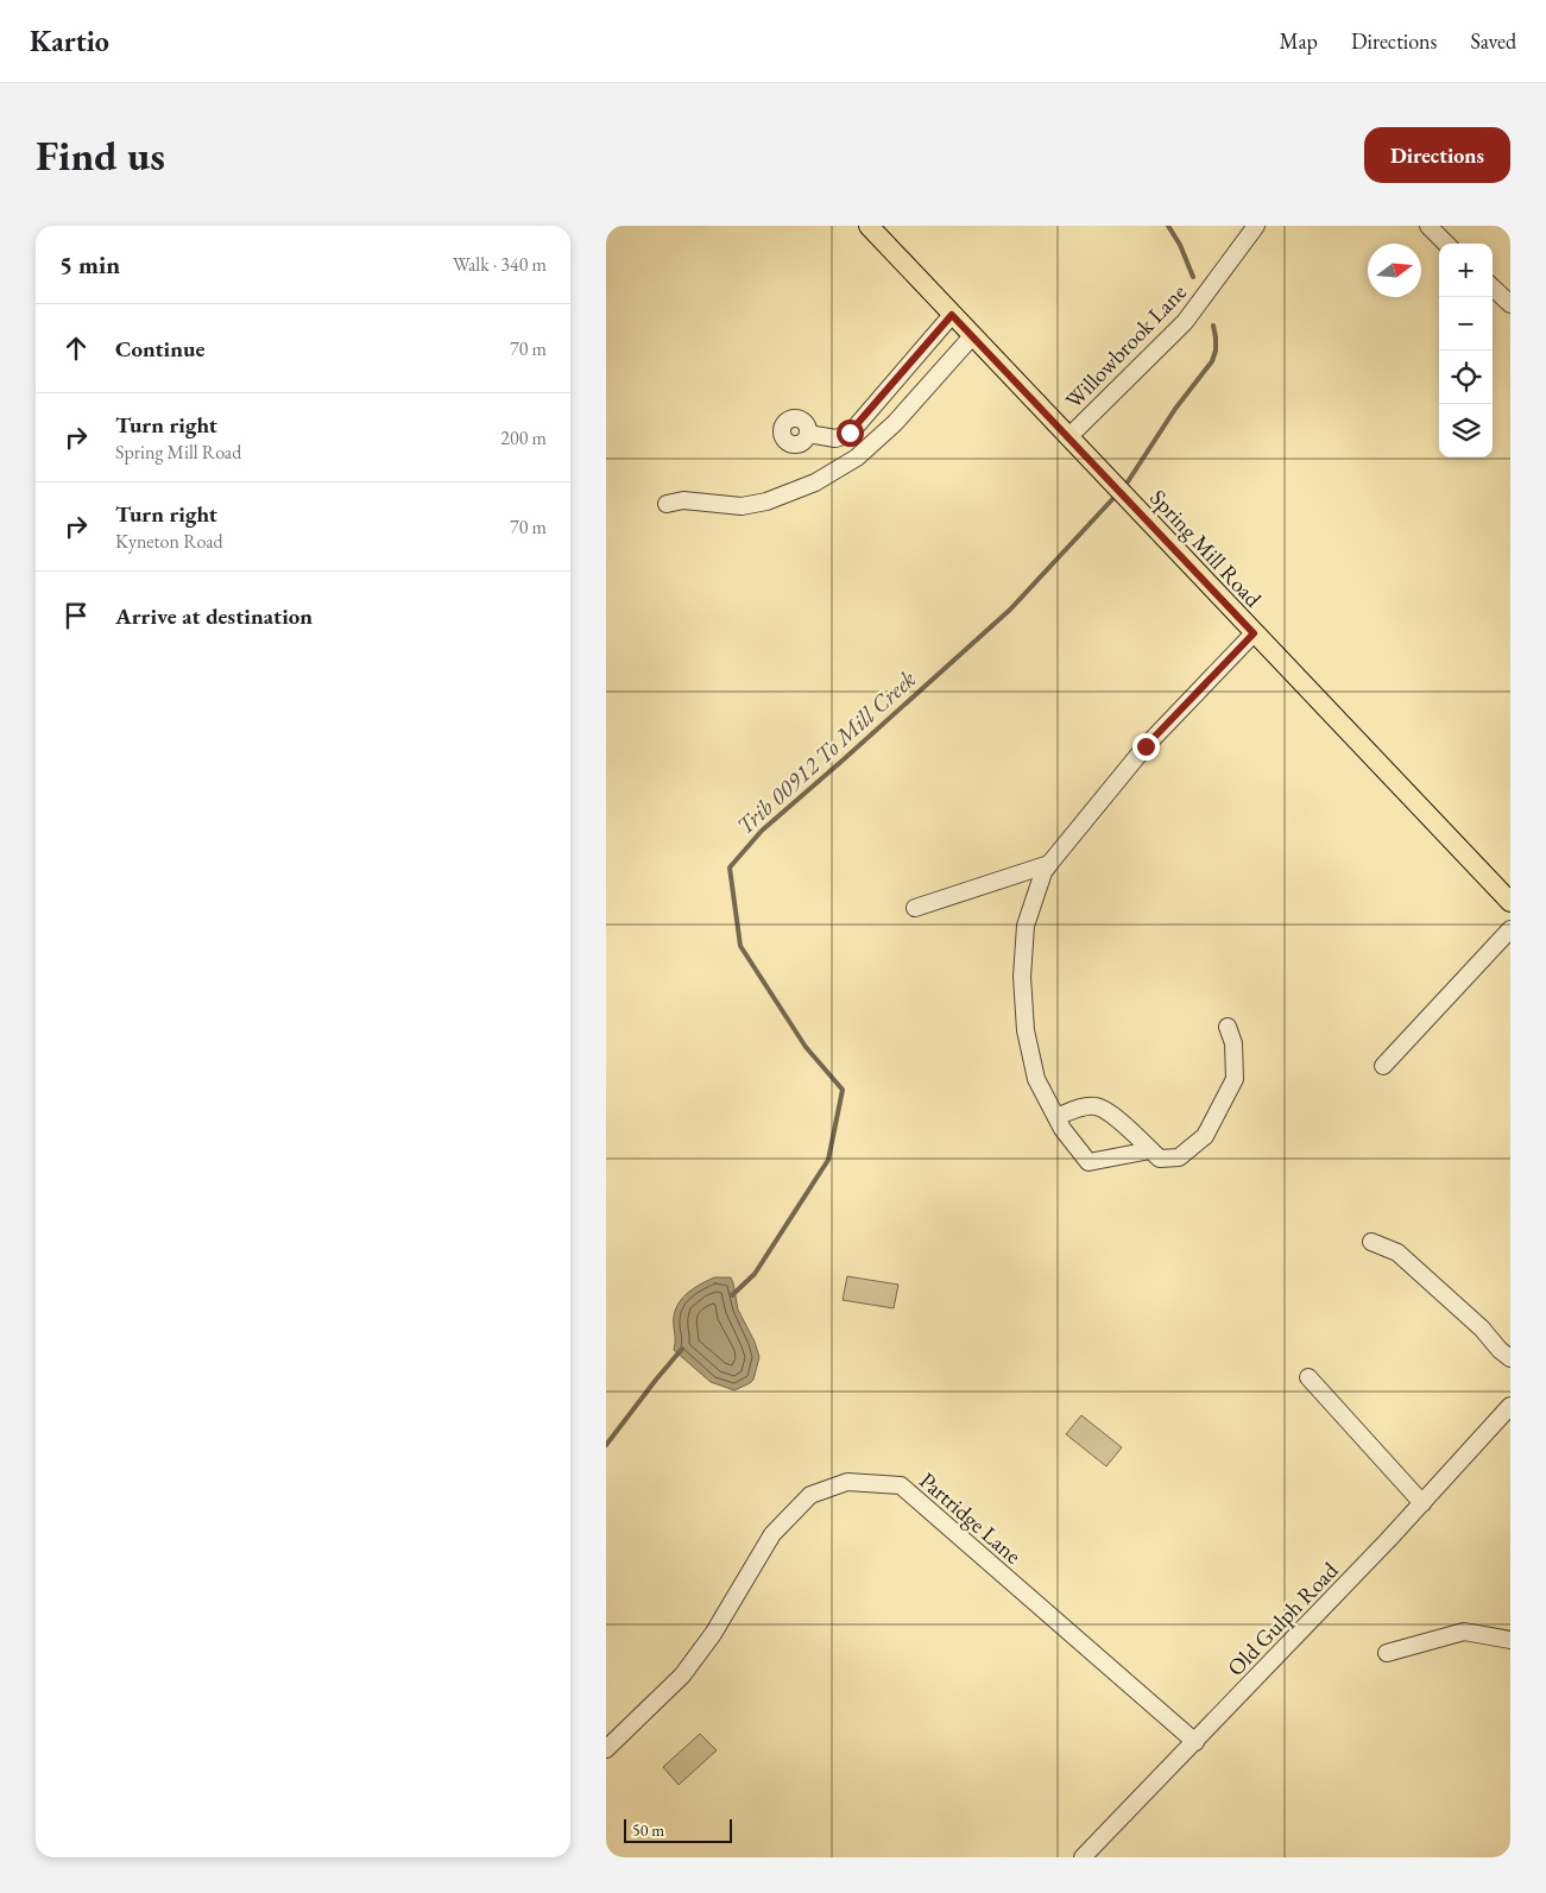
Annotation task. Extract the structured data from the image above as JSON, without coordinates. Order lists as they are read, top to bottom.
{
  "streets": {
    "main road": ["Spring Mill Road"],
    "street": ["Willowbrook Lane", "Partridge Lane", "Old Gulph Road"]
  },
  "crossings": [
    ["Willowbrook Lane", "Spring Mill Road"],
    ["Partridge Lane", "Old Gulph Road"]
  ],
  "water": ["Trib 00912 To Mill Creek"],
  "scale_bar": "50 m",
  "north": "right",
  "page": {
    "header": "Kartio",
    "nav": ["Map", "Directions", "Saved"],
    "buttons": "Directions",
    "title": "Find us",
    "heading": ["5 min", "Walk · 340 m"],
    "map_buttons": ["+", "−"],
    "list": [
      ["Continue", "70 m"],
      ["Turn right", "Spring Mill Road", "200 m"],
      ["Turn right", "Kyneton Road", "70 m"],
      "Arrive at destination"
    ],
    "scale": "50 m"
  }
}
